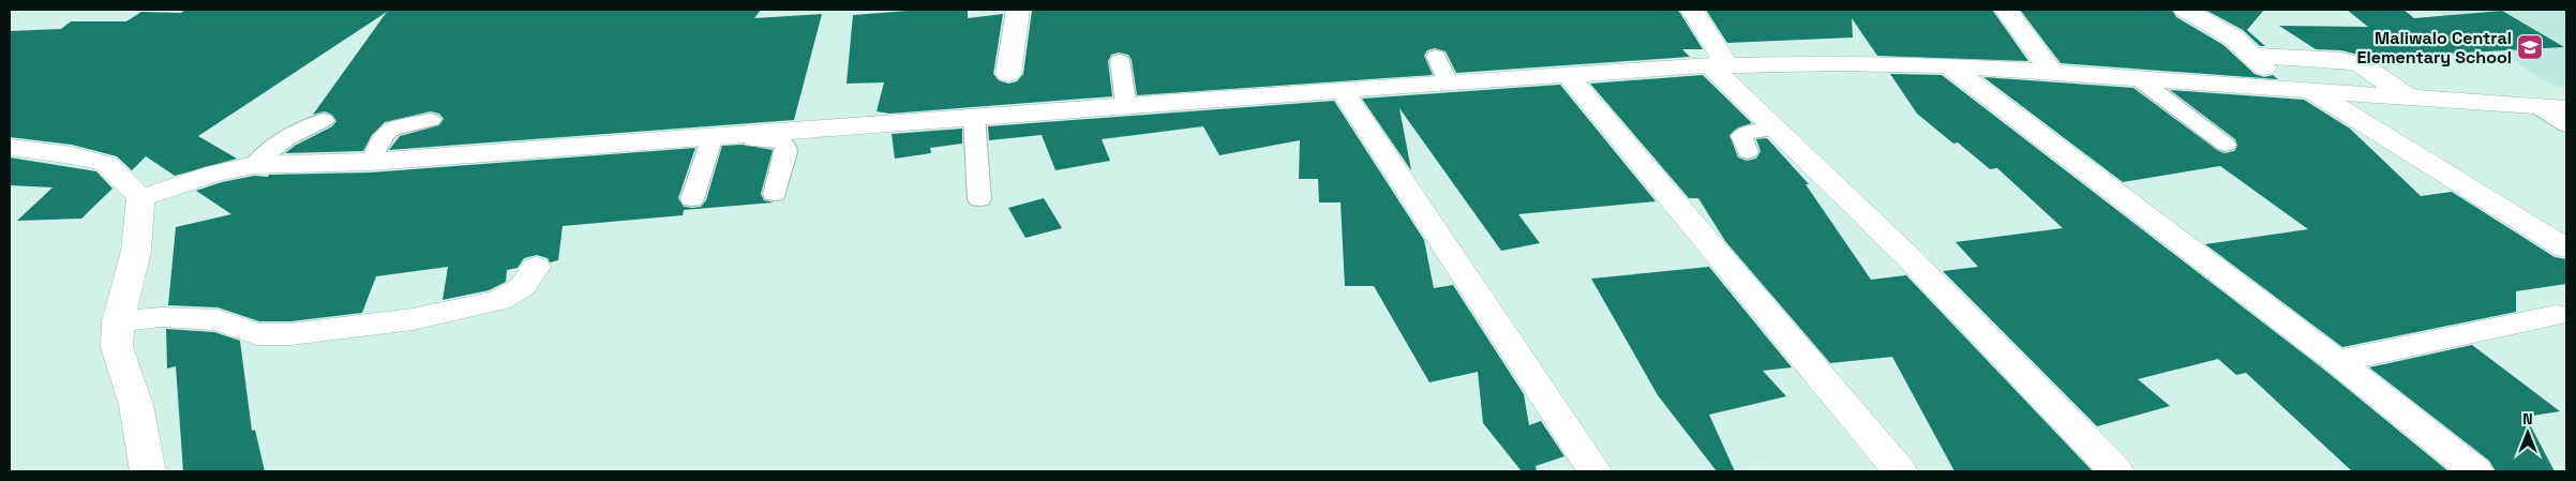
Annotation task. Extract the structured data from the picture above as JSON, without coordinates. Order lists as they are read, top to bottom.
{
  "places": {
    "school or university": ["Maliwalo Central Elementary School"]
  },
  "north": "top"
}
